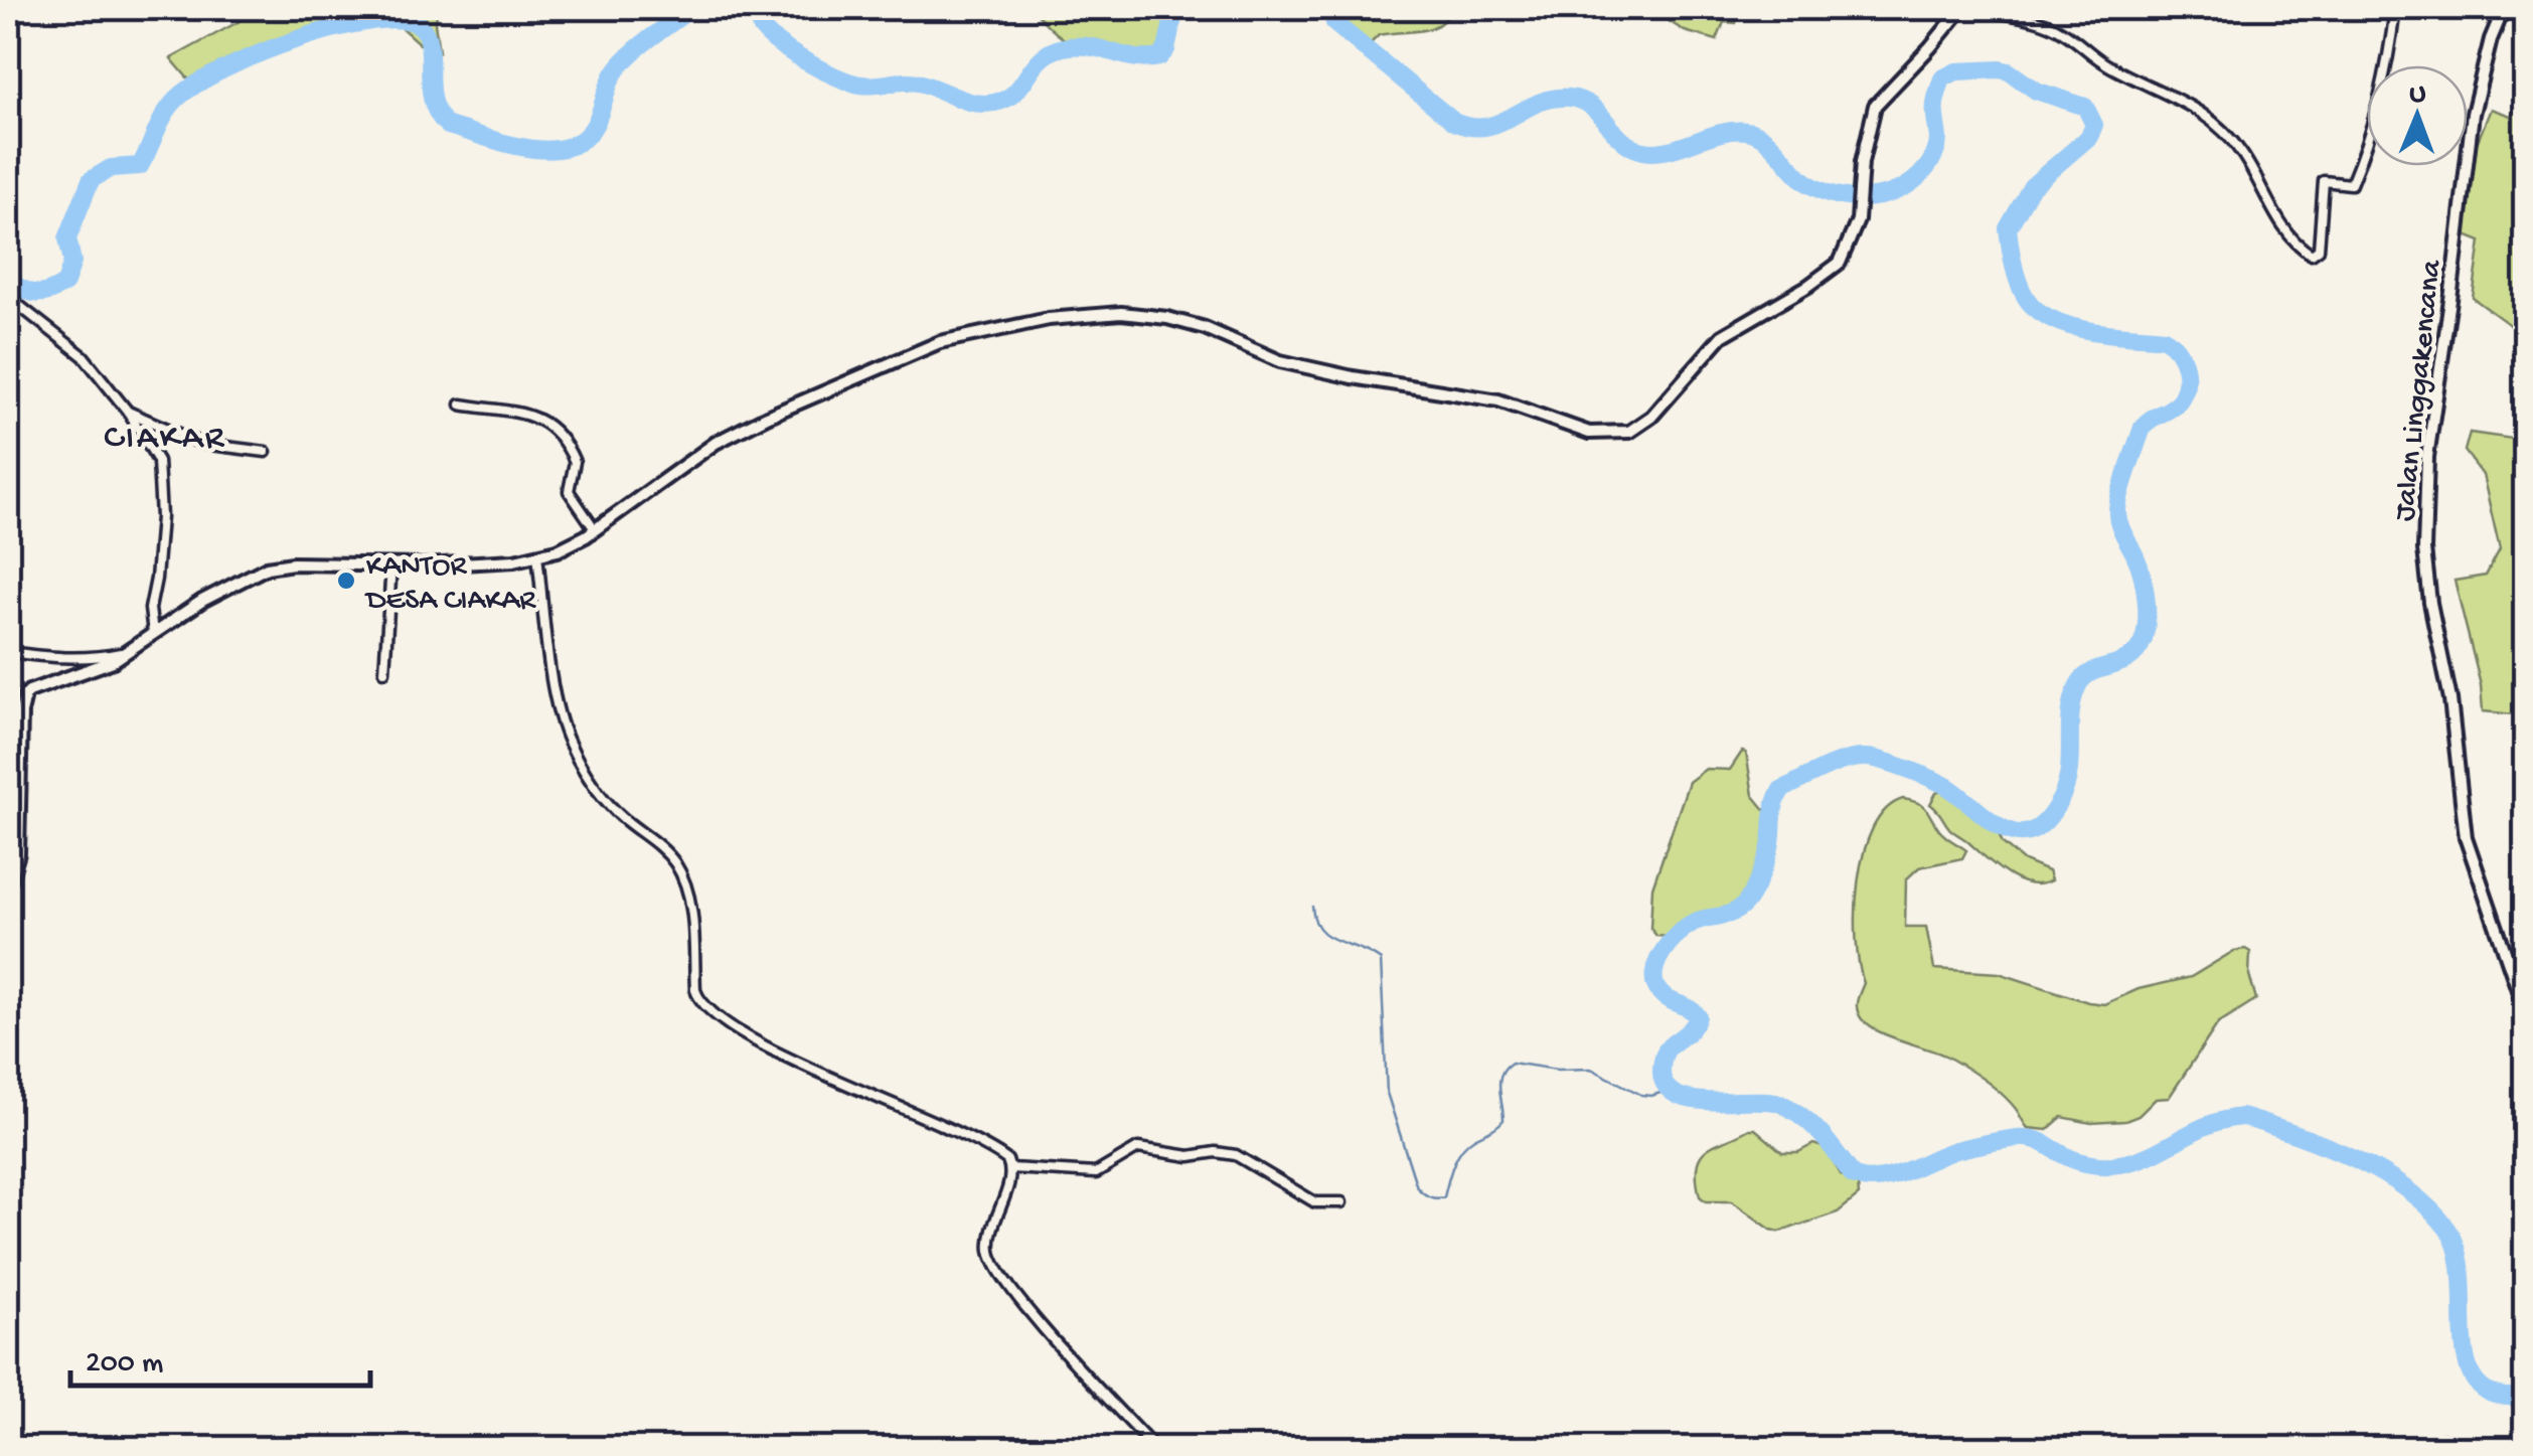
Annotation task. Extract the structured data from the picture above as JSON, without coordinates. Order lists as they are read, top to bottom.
{
  "streets": {
    "street": ["Jalan Linggakencana"]
  },
  "districts": ["CIAKAR"],
  "places": ["KANTOR DESA CIAKAR"],
  "scale_bar": "200 m",
  "north": "top"
}
